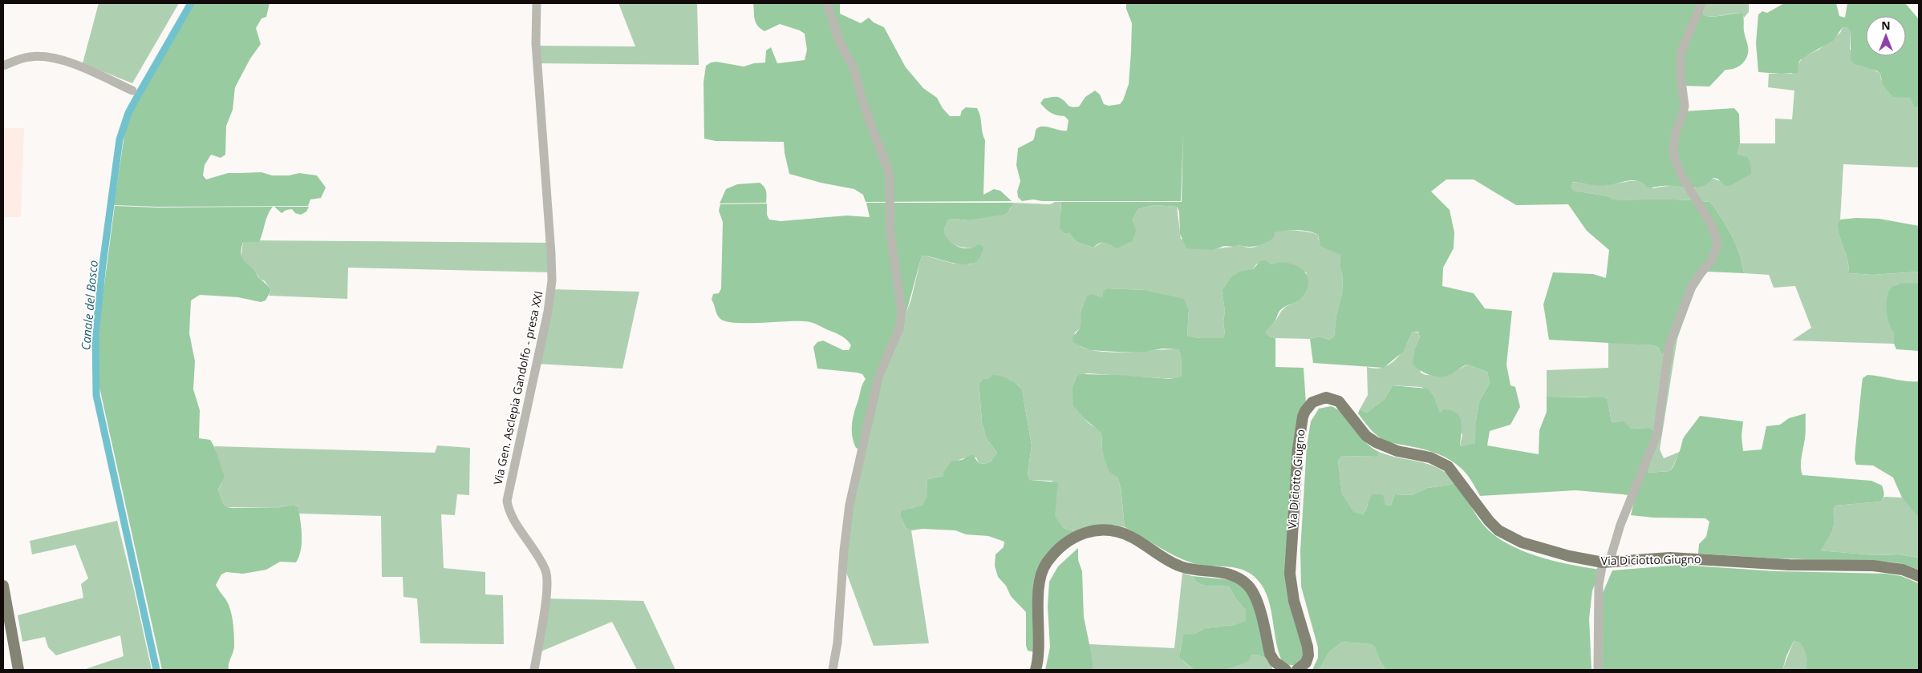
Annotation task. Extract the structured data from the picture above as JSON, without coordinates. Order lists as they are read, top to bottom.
{
  "streets": {
    "main road": ["Via Diciotto Giugno"],
    "street": ["Via Gen. Asclepia Gandolfo - presa XXI"]
  },
  "water": ["Canale del Bosco"],
  "north": "top"
}
